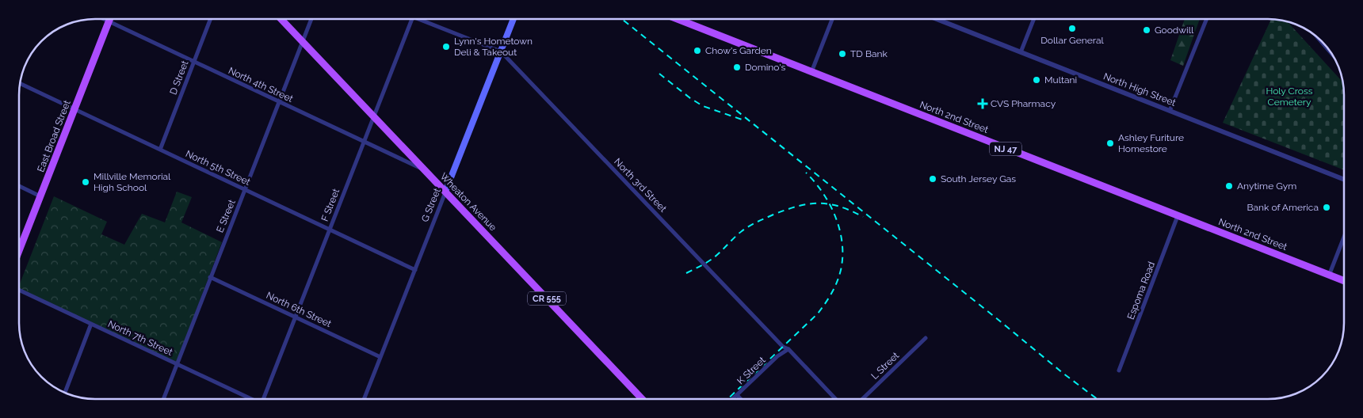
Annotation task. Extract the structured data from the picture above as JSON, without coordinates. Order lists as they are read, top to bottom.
{
  "streets": {
    "main road": [
      "North 2nd Street",
      "East Broad Street",
      "NJ 47",
      "Wheaton Avenue",
      "G Street",
      "CR 555"
    ],
    "street": [
      "D Street",
      "North 4th Street",
      "North High Street",
      "North 5th Street",
      "North 3rd Street",
      "F Street",
      "E Street",
      "Espoma Road",
      "North 6th Street",
      "North 7th Street",
      "L Street",
      "K Street"
    ]
  },
  "crossings": [
    ["D Street", "North 4th Street"],
    ["D Street", "North 5th Street"],
    ["North 4th Street", "East Broad Street"],
    ["North 4th Street", "Wheaton Avenue"],
    ["North 4th Street", "F Street"],
    ["North 4th Street", "E Street"],
    ["North 2nd Street", "Espoma Road"],
    ["East Broad Street", "North 5th Street"],
    ["North 5th Street", "F Street"],
    ["North 5th Street", "G Street"],
    ["North 5th Street", "E Street"],
    ["North 3rd Street", "G Street"],
    ["North 3rd Street", "K Street"],
    ["Wheaton Avenue", "F Street"],
    ["Wheaton Avenue", "G Street"],
    ["Wheaton Avenue", "E Street"],
    ["F Street", "North 6th Street"],
    ["G Street", "North 6th Street"],
    ["E Street", "North 6th Street"],
    ["E Street", "North 7th Street"]
  ],
  "parks": ["Holy Cross Cemetery"],
  "places": {
    "other": [
      "Dollar General",
      "Goodwill",
      "Lynn's Hometown Deli & Takeout",
      "Chow's Garden",
      "TD Bank",
      "Domino's",
      "Multani",
      "Ashley Furiture Homestore",
      "South Jersey Gas",
      "Millville Memorial High School",
      "Anytime Gym",
      "Bank of America"
    ],
    "health": ["CVS Pharmacy"]
  }
}
